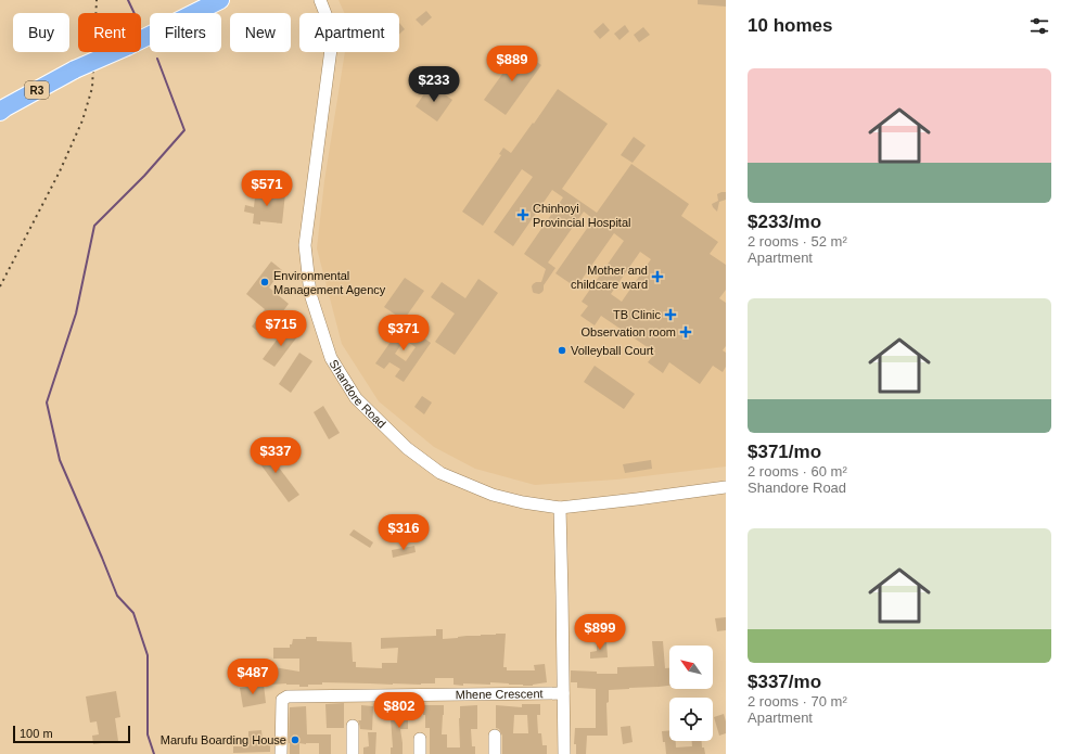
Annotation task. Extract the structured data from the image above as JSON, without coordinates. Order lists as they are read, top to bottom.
{
  "streets": {
    "highway": ["R3"],
    "street": ["Shandore Road", "Mhene Crescent"]
  },
  "places": {
    "health": [
      "Chinhoyi Provincial Hospital",
      "Mother and childcare ward",
      "TB Clinic",
      "Observation room"
    ],
    "other": ["Environmental Management Agency", "Volleyball Court", "Marufu Boarding House"]
  },
  "scale_bar": "100 m",
  "north": "top left",
  "page": {
    "heading": "10 homes",
    "chip": [
      "Buy",
      "Rent",
      "Filters",
      "New",
      "Apartment"
    ],
    "price": [
      "$889",
      "$233",
      "$571",
      "$715",
      "$371",
      "$337",
      "$316",
      "$899",
      "$487",
      "$802"
    ],
    "list": [
      {
        "name": "$233/mo",
        "note": "2 rooms · 52 m² · Apartment"
      },
      {
        "name": "$371/mo",
        "note": "2 rooms · 60 m² · Shandore Road"
      },
      {
        "name": "$337/mo",
        "note": "2 rooms · 70 m² · Apartment"
      }
    ],
    "scale": "100 m"
  }
}
